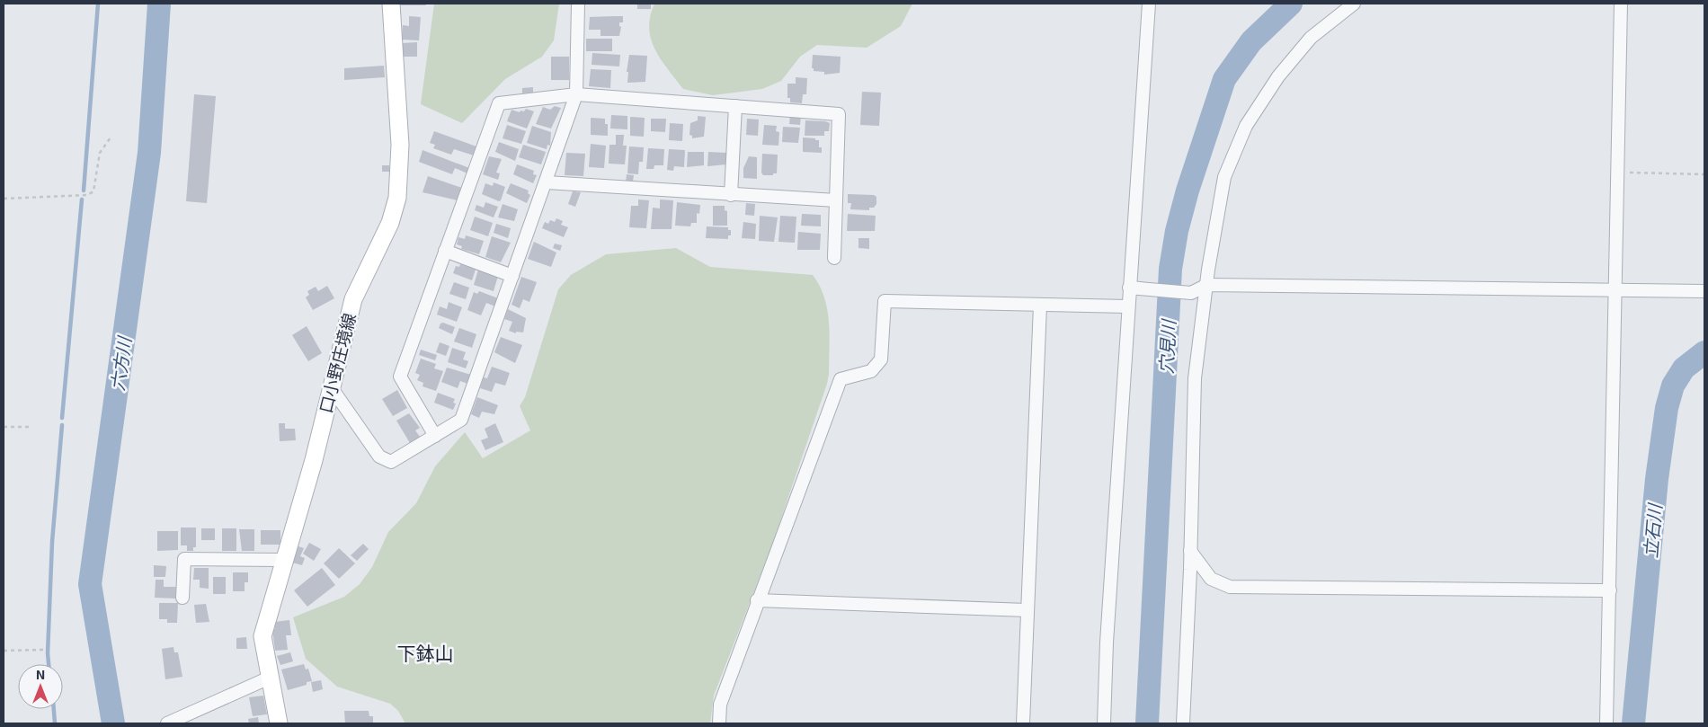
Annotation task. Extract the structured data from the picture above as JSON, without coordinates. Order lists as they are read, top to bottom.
{
  "streets": {
    "main road": ["口小野庄境線"]
  },
  "districts": ["下鉢山"],
  "water": ["穴見川", "六方川", "立石川"],
  "north": "top"
}
